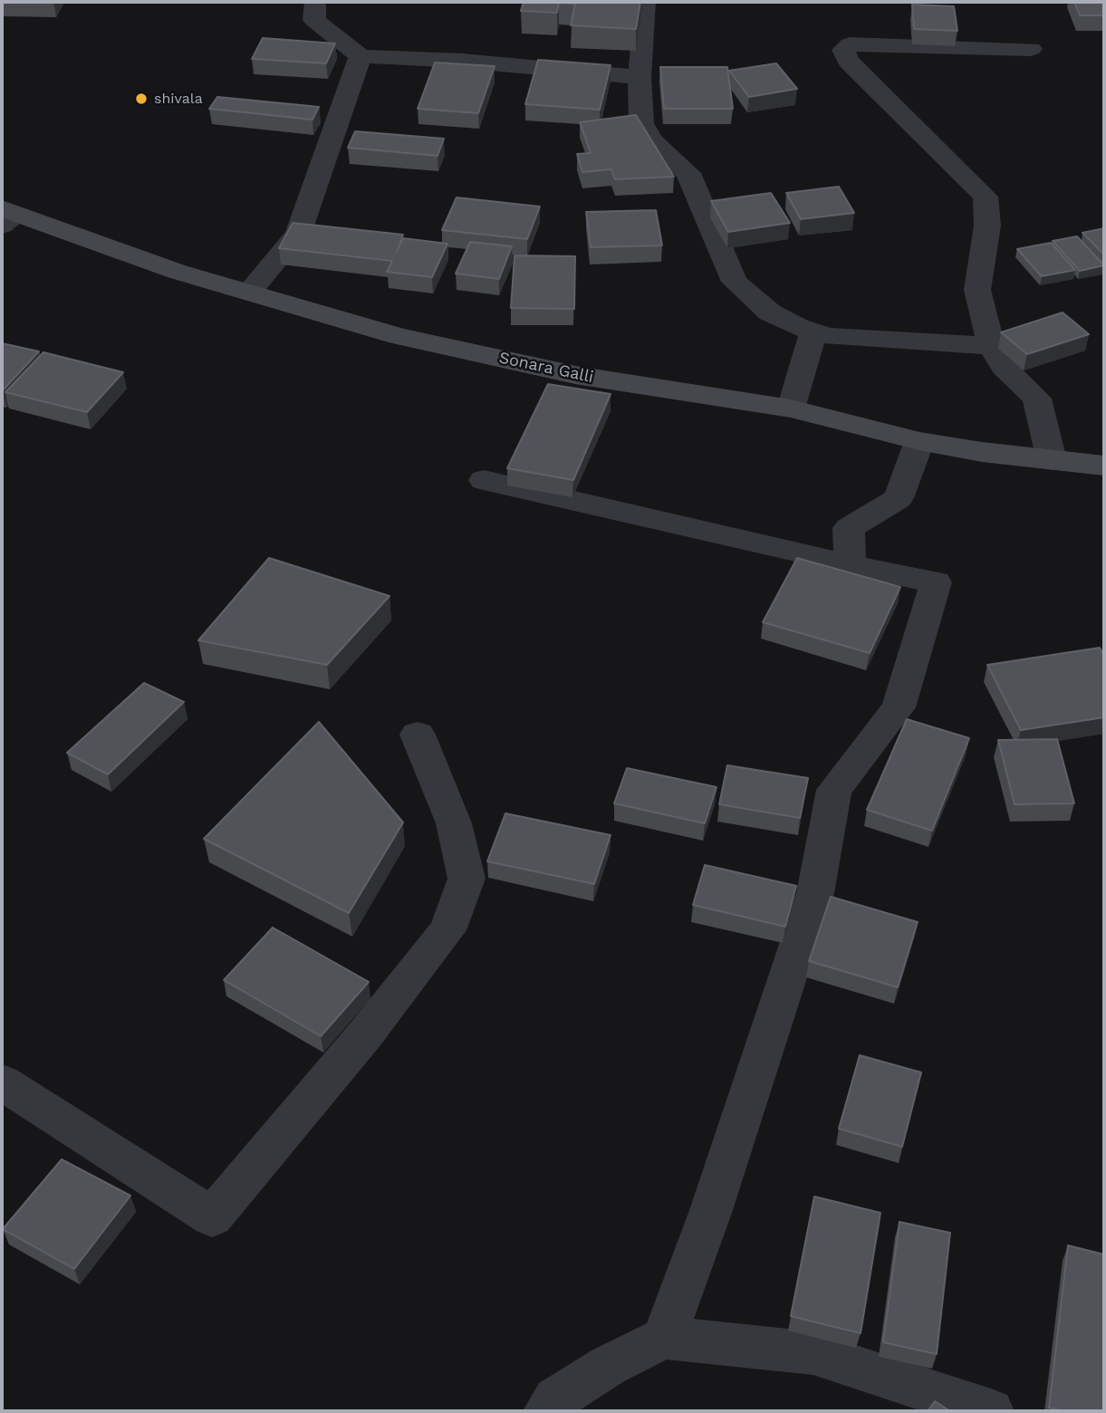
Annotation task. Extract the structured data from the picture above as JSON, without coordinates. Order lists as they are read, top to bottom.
{
  "streets": {
    "street": ["Sonara Galli"]
  },
  "places": ["shivala"]
}
